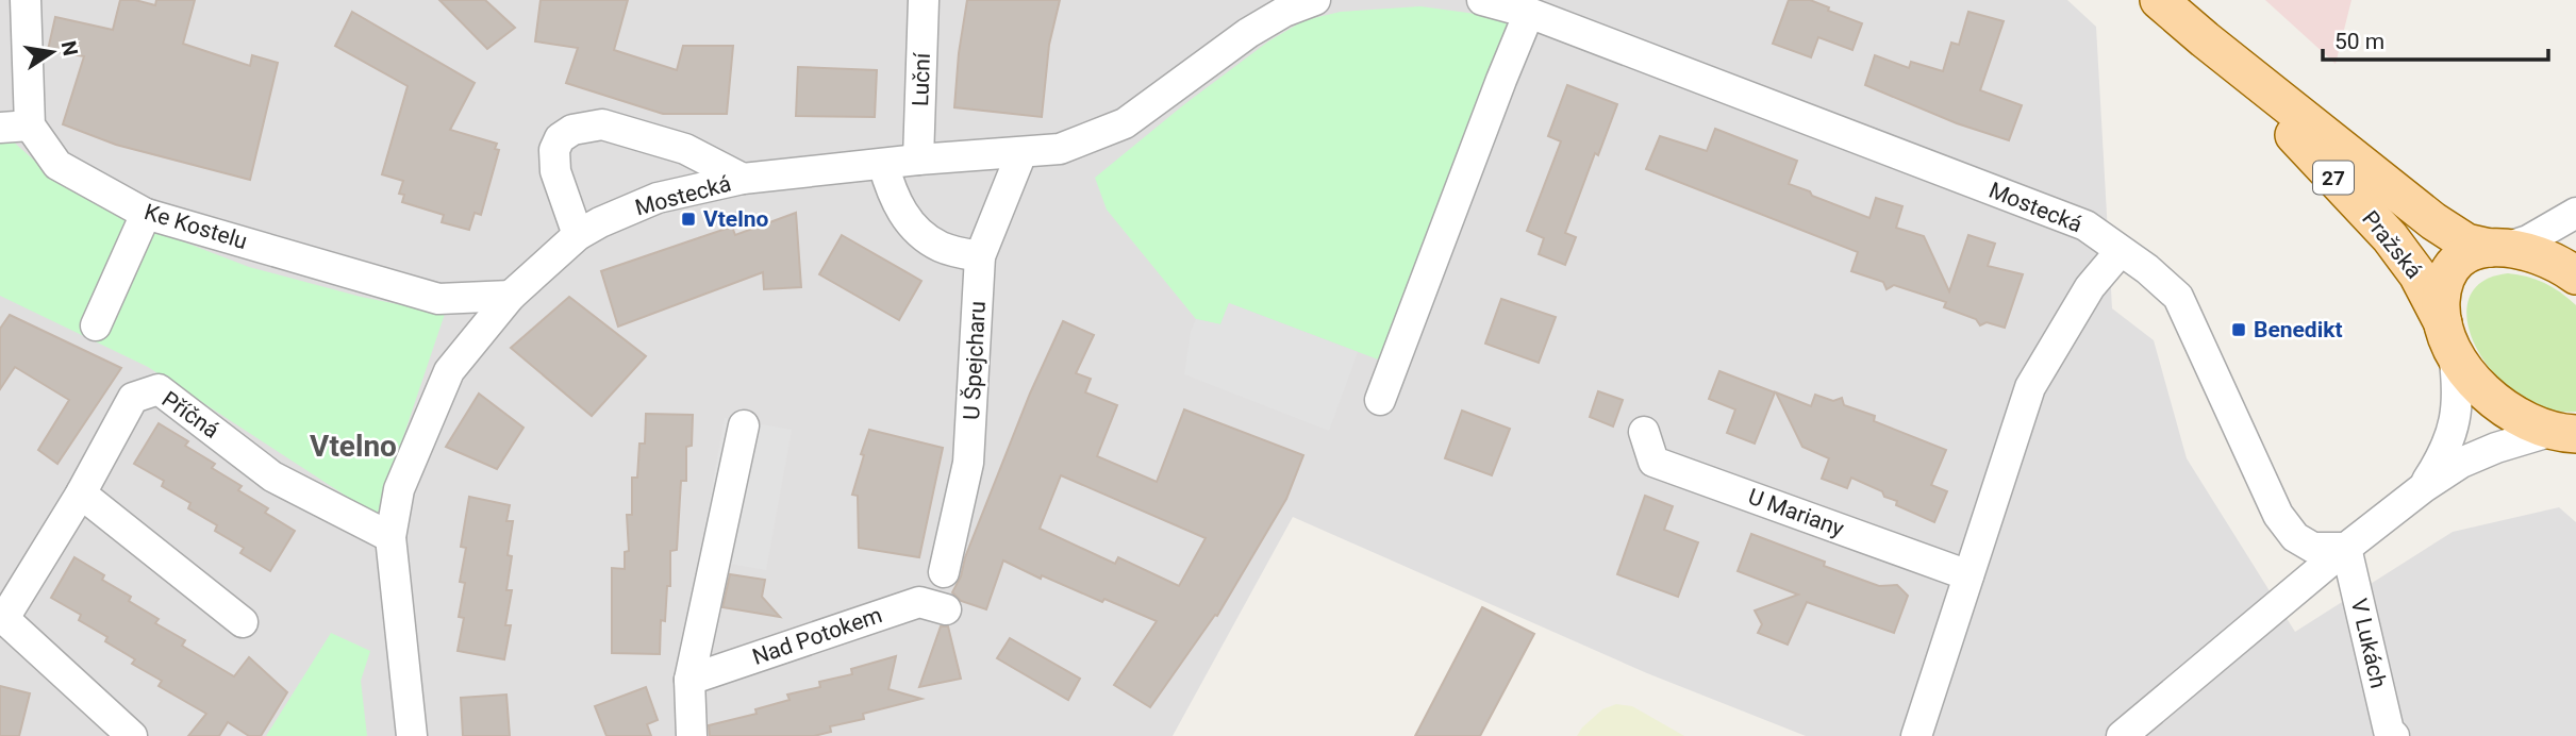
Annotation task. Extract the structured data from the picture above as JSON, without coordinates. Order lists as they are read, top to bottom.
{
  "streets": {
    "main road": ["27", "Pražská"],
    "street": [
      "Luční",
      "Mostecká",
      "Ke Kostelu",
      "U Špejcharu",
      "Příčná",
      "U Mariany",
      "Nad Potokem",
      "V Lukách"
    ]
  },
  "crossings": [
    ["Luční", "Mostecká"],
    ["Mostecká", "Ke Kostelu"],
    ["Mostecká", "U Špejcharu"],
    ["Mostecká", "Příčná"],
    ["Mostecká", "V Lukách"]
  ],
  "districts": ["Vtelno"],
  "places": {
    "transit": ["Vtelno", "Benedikt"]
  },
  "scale_bar": "50 m",
  "north": "right"
}
